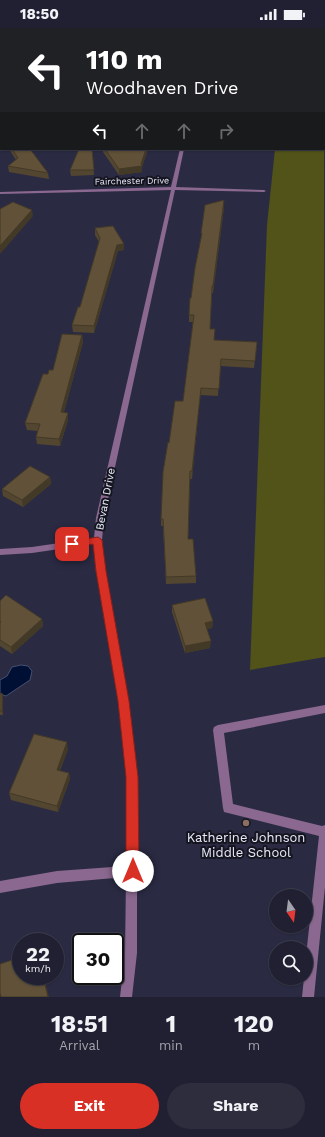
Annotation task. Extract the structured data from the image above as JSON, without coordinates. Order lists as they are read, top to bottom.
{
  "streets": {
    "street": ["Fairchester Drive", "Bevan Drive"]
  },
  "crossings": [
    ["Fairchester Drive", "Bevan Drive"]
  ],
  "places": ["Katherine Johnson Middle School"],
  "north": "bottom",
  "page": {
    "status": "18:50",
    "turn": ["110 m", "Woodhaven Drive"],
    "speed": "22 km/h",
    "limit": "30",
    "eta": [
      "18:51",
      "Arrival",
      "1",
      "min",
      "120",
      "m"
    ],
    "buttons": ["Exit", "Share"]
  }
}
